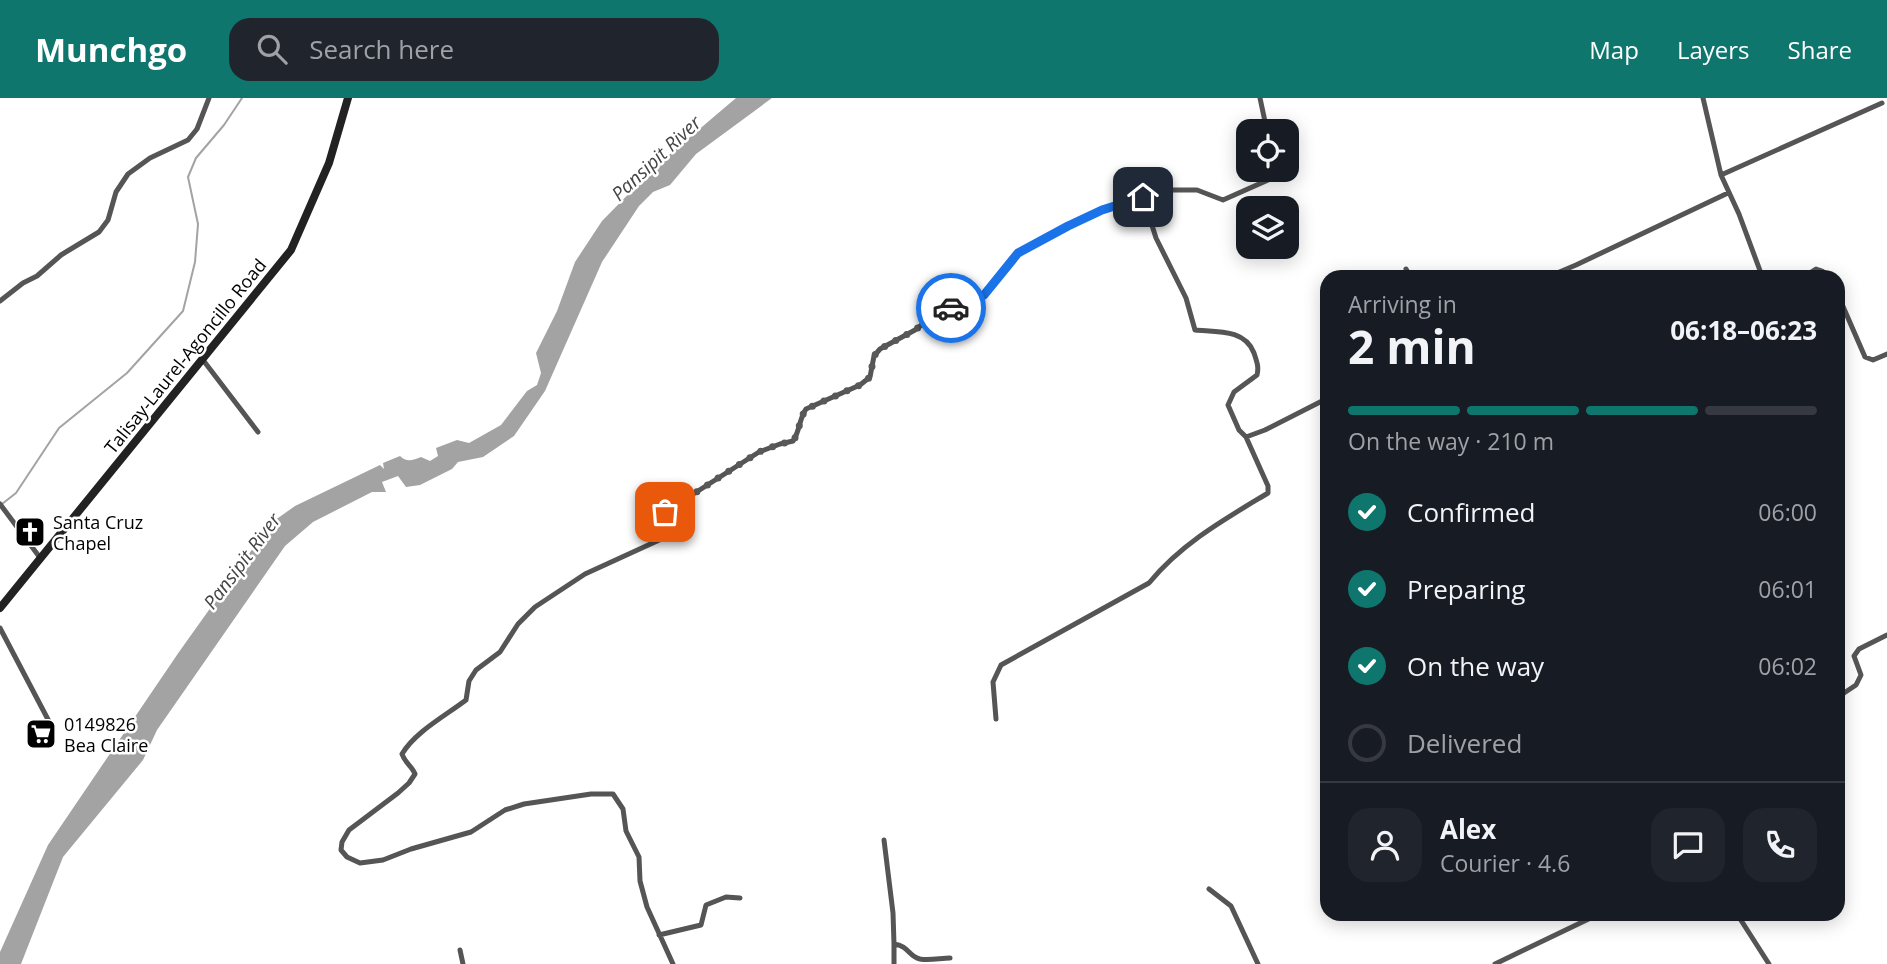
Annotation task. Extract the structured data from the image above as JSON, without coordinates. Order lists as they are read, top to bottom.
{
  "streets": {
    "main road": ["Talisay-Laurel-Agoncillo Road"]
  },
  "water": ["Pansipit River"],
  "places": {
    "church": ["Santa Cruz Chapel"],
    "supermarket": ["0149826 Bea Claire"]
  },
  "page": {
    "header": "Munchgo",
    "search": "Search here",
    "nav": ["Map", "Layers", "Share"],
    "heading": ["2 min", "Arriving in", "06:18–06:23"],
    "panel": ["Alex", "Courier · 4.6"],
    "bar": "On the way · 210 m",
    "list": [
      ["Confirmed", "06:00"],
      ["Preparing", "06:01"],
      ["On the way", "06:02"],
      "Delivered"
    ]
  }
}
